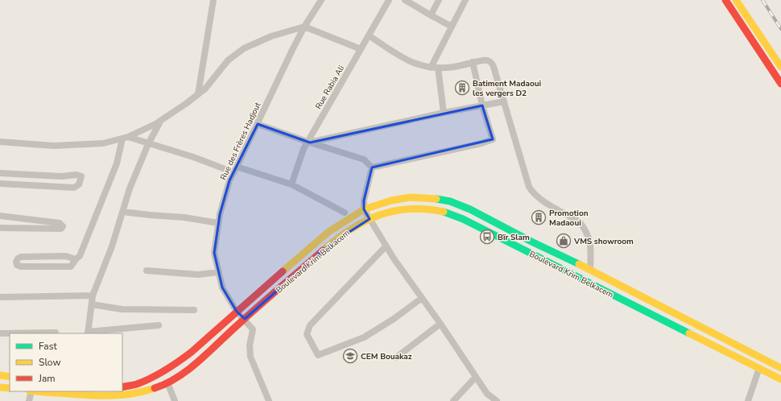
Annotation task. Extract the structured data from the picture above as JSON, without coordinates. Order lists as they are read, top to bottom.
{
  "streets": {
    "main road": ["Boulevard Krim Belkacem"],
    "street": ["Rue Rabia Ali", "Rue des Frères Hadjout"]
  },
  "crossings": [
    ["Rue des Frères Hadjout", "Boulevard Krim Belkacem"]
  ],
  "places": {
    "building": ["Batiment Madaoui les vergers D2", "Promotion Madaoui"],
    "bus stop": ["Bïr Slam"],
    "shop": ["VMS showroom"],
    "school or university": ["CEM Bouakaz"]
  },
  "legend": ["Fast", "Slow", "Jam"]
}
